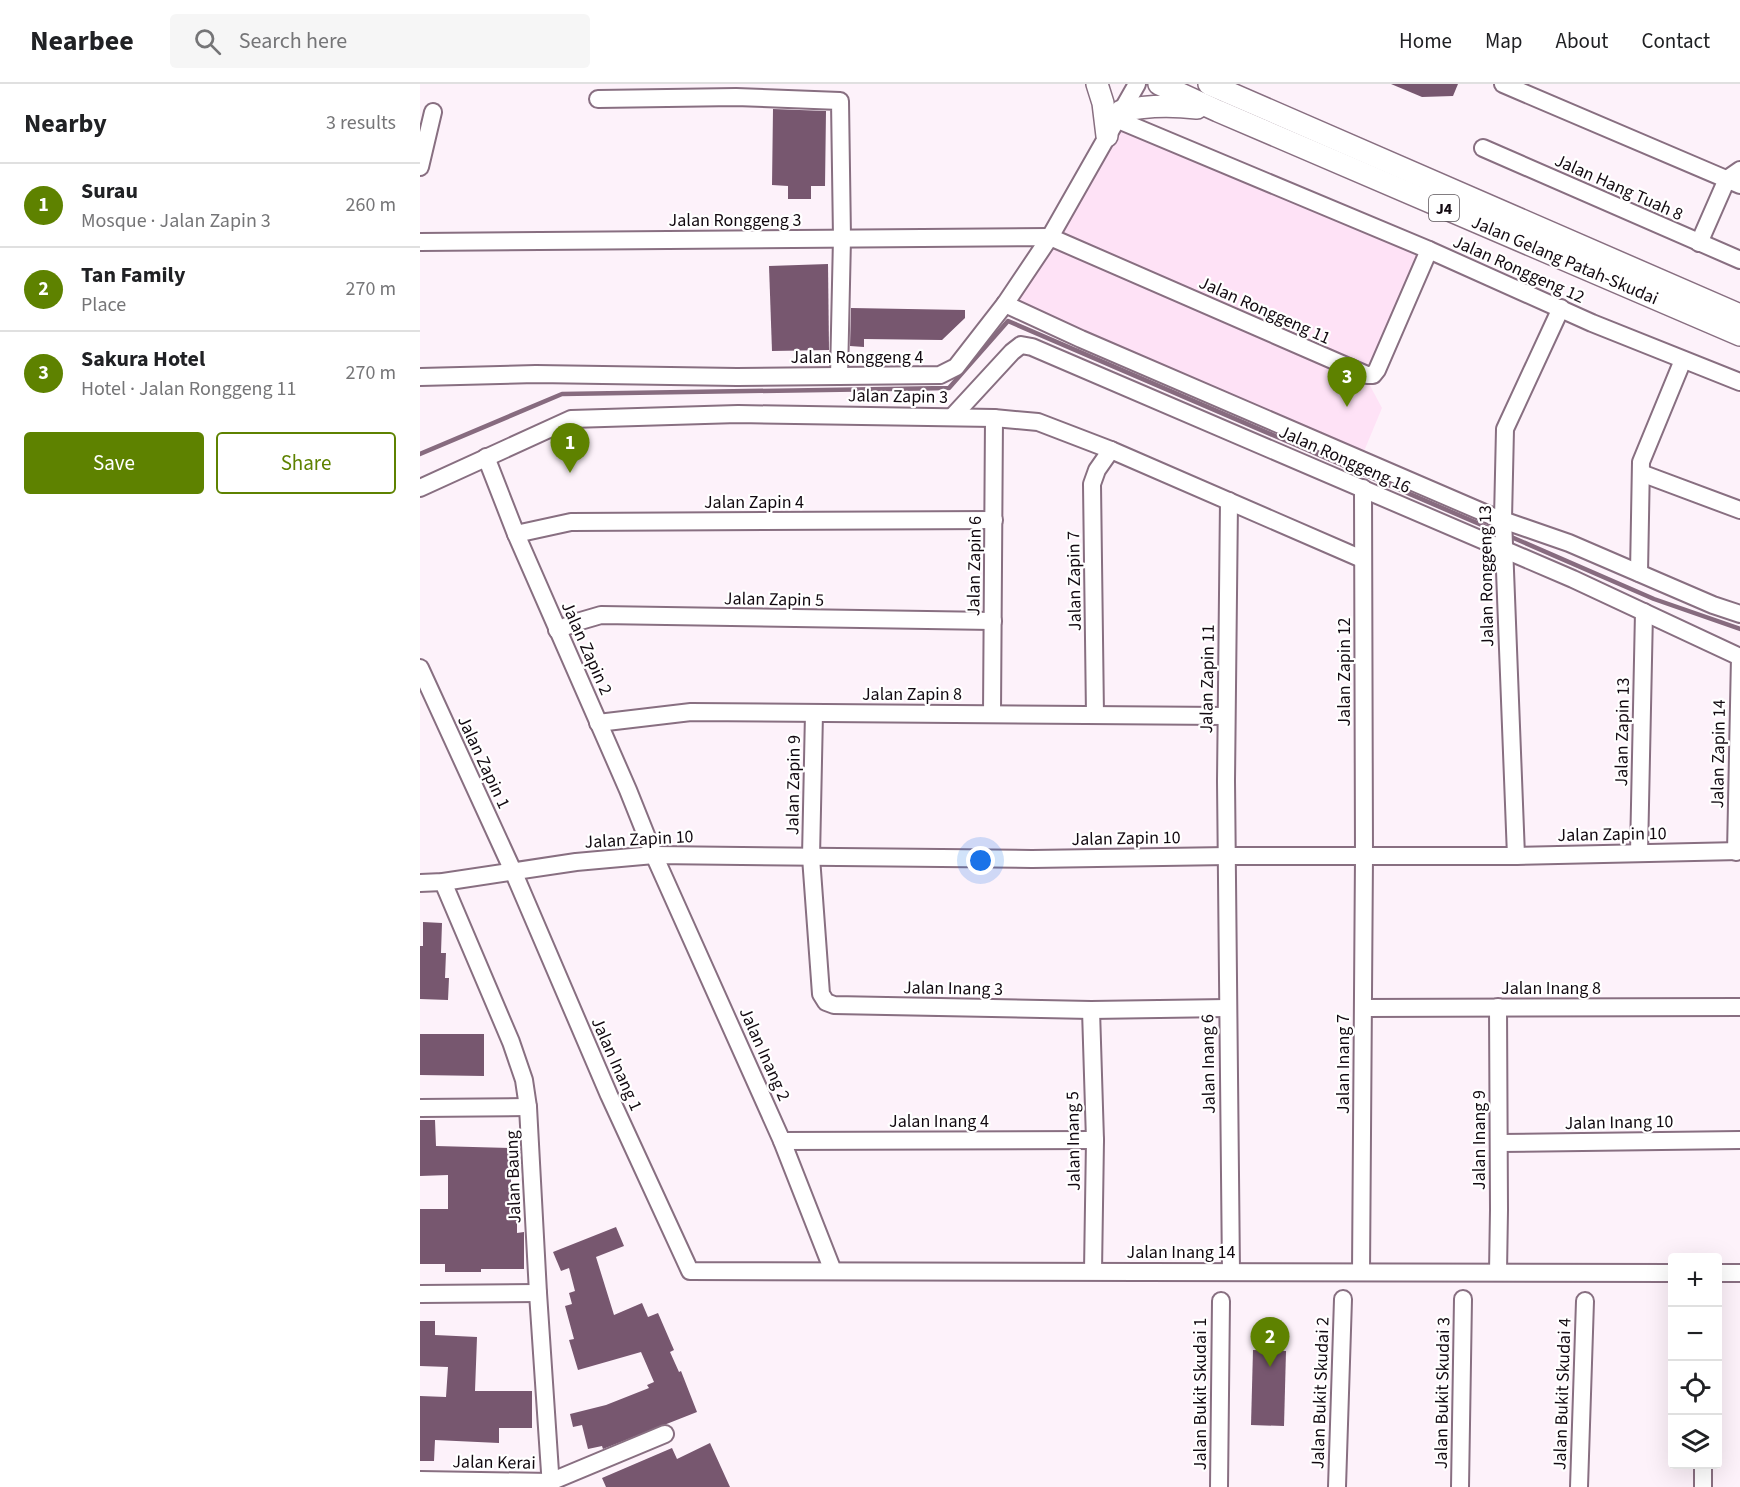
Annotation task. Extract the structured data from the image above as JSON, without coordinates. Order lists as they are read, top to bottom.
{
  "streets": {
    "main road": ["J4", "Jalan Gelang Patah-Skudai"],
    "street": [
      "Jalan Hang Tuah 8",
      "Jalan Ronggeng 3",
      "Jalan Ronggeng 12",
      "Jalan Ronggeng 11",
      "Jalan Ronggeng 4",
      "Jalan Zapin 3",
      "Jalan Ronggeng 16",
      "Jalan Zapin 4",
      "Jalan Zapin 6",
      "Jalan Ronggeng 13",
      "Jalan Zapin 7",
      "Jalan Zapin 5",
      "Jalan Zapin 2",
      "Jalan Zapin 12",
      "Jalan Zapin 11",
      "Jalan Zapin 8",
      "Jalan Zapin 13",
      "Jalan Zapin 14",
      "Jalan Zapin 1",
      "Jalan Zapin 9",
      "Jalan Zapin 10",
      "Jalan Inang 3",
      "Jalan Inang 8",
      "Jalan Inang 2",
      "Jalan Inang 1",
      "Jalan Inang 6",
      "Jalan Inang 7",
      "Jalan Inang 4",
      "Jalan Inang 10",
      "Jalan Inang 9",
      "Jalan Inang 5",
      "Jalan Baung",
      "Jalan Inang 14",
      "Jalan Bukit Skudai 2",
      "Jalan Bukit Skudai 3",
      "Jalan Bukit Skudai 1",
      "Jalan Bukit Skudai 4",
      "Jalan Kerai"
    ]
  },
  "crossings": [
    ["Jalan Ronggeng 3", "Jalan Ronggeng 11"],
    ["Jalan Ronggeng 3", "Jalan Ronggeng 4"],
    ["Jalan Ronggeng 12", "Jalan Ronggeng 11"],
    ["Jalan Ronggeng 12", "Jalan Ronggeng 4"],
    ["Jalan Ronggeng 12", "Jalan Ronggeng 13"],
    ["Jalan Ronggeng 11", "Jalan Ronggeng 4"],
    ["Jalan Ronggeng 4", "Jalan Ronggeng 16"],
    ["Jalan Zapin 3", "Jalan Ronggeng 16"],
    ["Jalan Zapin 3", "Jalan Zapin 6"],
    ["Jalan Zapin 3", "Jalan Zapin 7"],
    ["Jalan Zapin 3", "Jalan Zapin 2"],
    ["Jalan Zapin 3", "Jalan Zapin 12"],
    ["Jalan Zapin 3", "Jalan Zapin 11"],
    ["Jalan Ronggeng 16", "Jalan Ronggeng 13"],
    ["Jalan Ronggeng 16", "Jalan Zapin 12"],
    ["Jalan Ronggeng 16", "Jalan Zapin 13"],
    ["Jalan Ronggeng 16", "Jalan Zapin 14"],
    ["Jalan Zapin 4", "Jalan Zapin 6"],
    ["Jalan Zapin 4", "Jalan Zapin 2"],
    ["Jalan Zapin 6", "Jalan Zapin 5"],
    ["Jalan Zapin 6", "Jalan Zapin 8"],
    ["Jalan Ronggeng 13", "Jalan Zapin 10"],
    ["Jalan Zapin 7", "Jalan Zapin 8"],
    ["Jalan Zapin 5", "Jalan Zapin 2"],
    ["Jalan Zapin 2", "Jalan Zapin 8"],
    ["Jalan Zapin 2", "Jalan Zapin 10"],
    ["Jalan Zapin 2", "Jalan Inang 2"],
    ["Jalan Zapin 12", "Jalan Zapin 10"],
    ["Jalan Zapin 12", "Jalan Inang 7"],
    ["Jalan Zapin 11", "Jalan Zapin 8"],
    ["Jalan Zapin 11", "Jalan Zapin 10"],
    ["Jalan Zapin 11", "Jalan Inang 6"],
    ["Jalan Zapin 8", "Jalan Zapin 9"],
    ["Jalan Zapin 13", "Jalan Zapin 10"],
    ["Jalan Zapin 14", "Jalan Zapin 10"],
    ["Jalan Zapin 1", "Jalan Zapin 10"],
    ["Jalan Zapin 1", "Jalan Inang 1"],
    ["Jalan Zapin 9", "Jalan Zapin 10"],
    ["Jalan Zapin 9", "Jalan Inang 3"],
    ["Jalan Zapin 10", "Jalan Inang 3"],
    ["Jalan Zapin 10", "Jalan Inang 2"],
    ["Jalan Zapin 10", "Jalan Inang 1"],
    ["Jalan Zapin 10", "Jalan Inang 6"],
    ["Jalan Zapin 10", "Jalan Inang 7"],
    ["Jalan Zapin 10", "Jalan Baung"],
    ["Jalan Inang 3", "Jalan Inang 6"],
    ["Jalan Inang 3", "Jalan Inang 5"],
    ["Jalan Inang 8", "Jalan Inang 7"],
    ["Jalan Inang 8", "Jalan Inang 9"],
    ["Jalan Inang 2", "Jalan Inang 4"],
    ["Jalan Inang 2", "Jalan Inang 14"],
    ["Jalan Inang 1", "Jalan Inang 14"],
    ["Jalan Inang 6", "Jalan Inang 14"],
    ["Jalan Inang 7", "Jalan Inang 14"],
    ["Jalan Inang 4", "Jalan Inang 5"],
    ["Jalan Inang 10", "Jalan Inang 9"],
    ["Jalan Inang 9", "Jalan Inang 14"],
    ["Jalan Inang 5", "Jalan Inang 14"],
    ["Jalan Baung", "Jalan Kerai"]
  ],
  "page": {
    "header": "Nearbee",
    "search": "Search here",
    "nav": [
      "Home",
      "Map",
      "About",
      "Contact"
    ],
    "heading": ["Nearby", "3 results"],
    "list": [
      {
        "mark": "1",
        "name": "Surau",
        "note": "Mosque · Jalan Zapin 3",
        "value": "260 m"
      },
      {
        "mark": "2",
        "name": "Tan Family",
        "note": "Place",
        "value": "270 m"
      },
      {
        "mark": "3",
        "name": "Sakura Hotel",
        "note": "Hotel · Jalan Ronggeng 11",
        "value": "270 m"
      }
    ],
    "pins": ["3", "1", "2"],
    "buttons": ["Save", "Share"],
    "map_buttons": ["+", "−"]
  }
}
